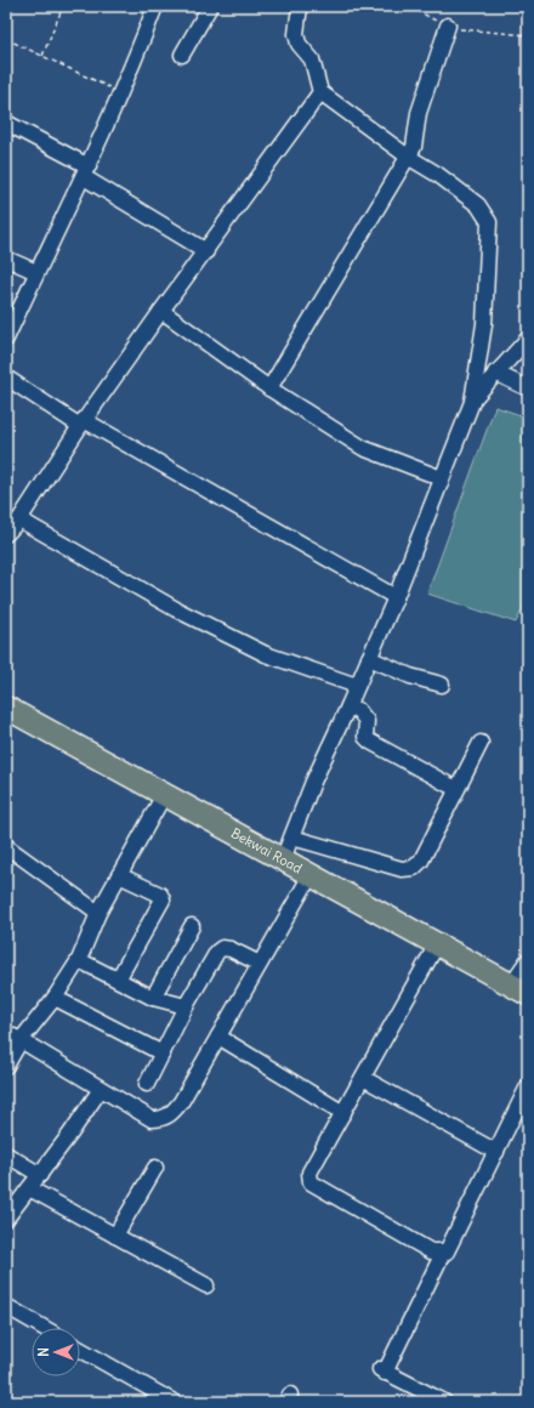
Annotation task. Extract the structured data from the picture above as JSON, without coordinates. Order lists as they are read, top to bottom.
{
  "streets": {
    "highway": ["Bekwai Road"]
  },
  "north": "left"
}
